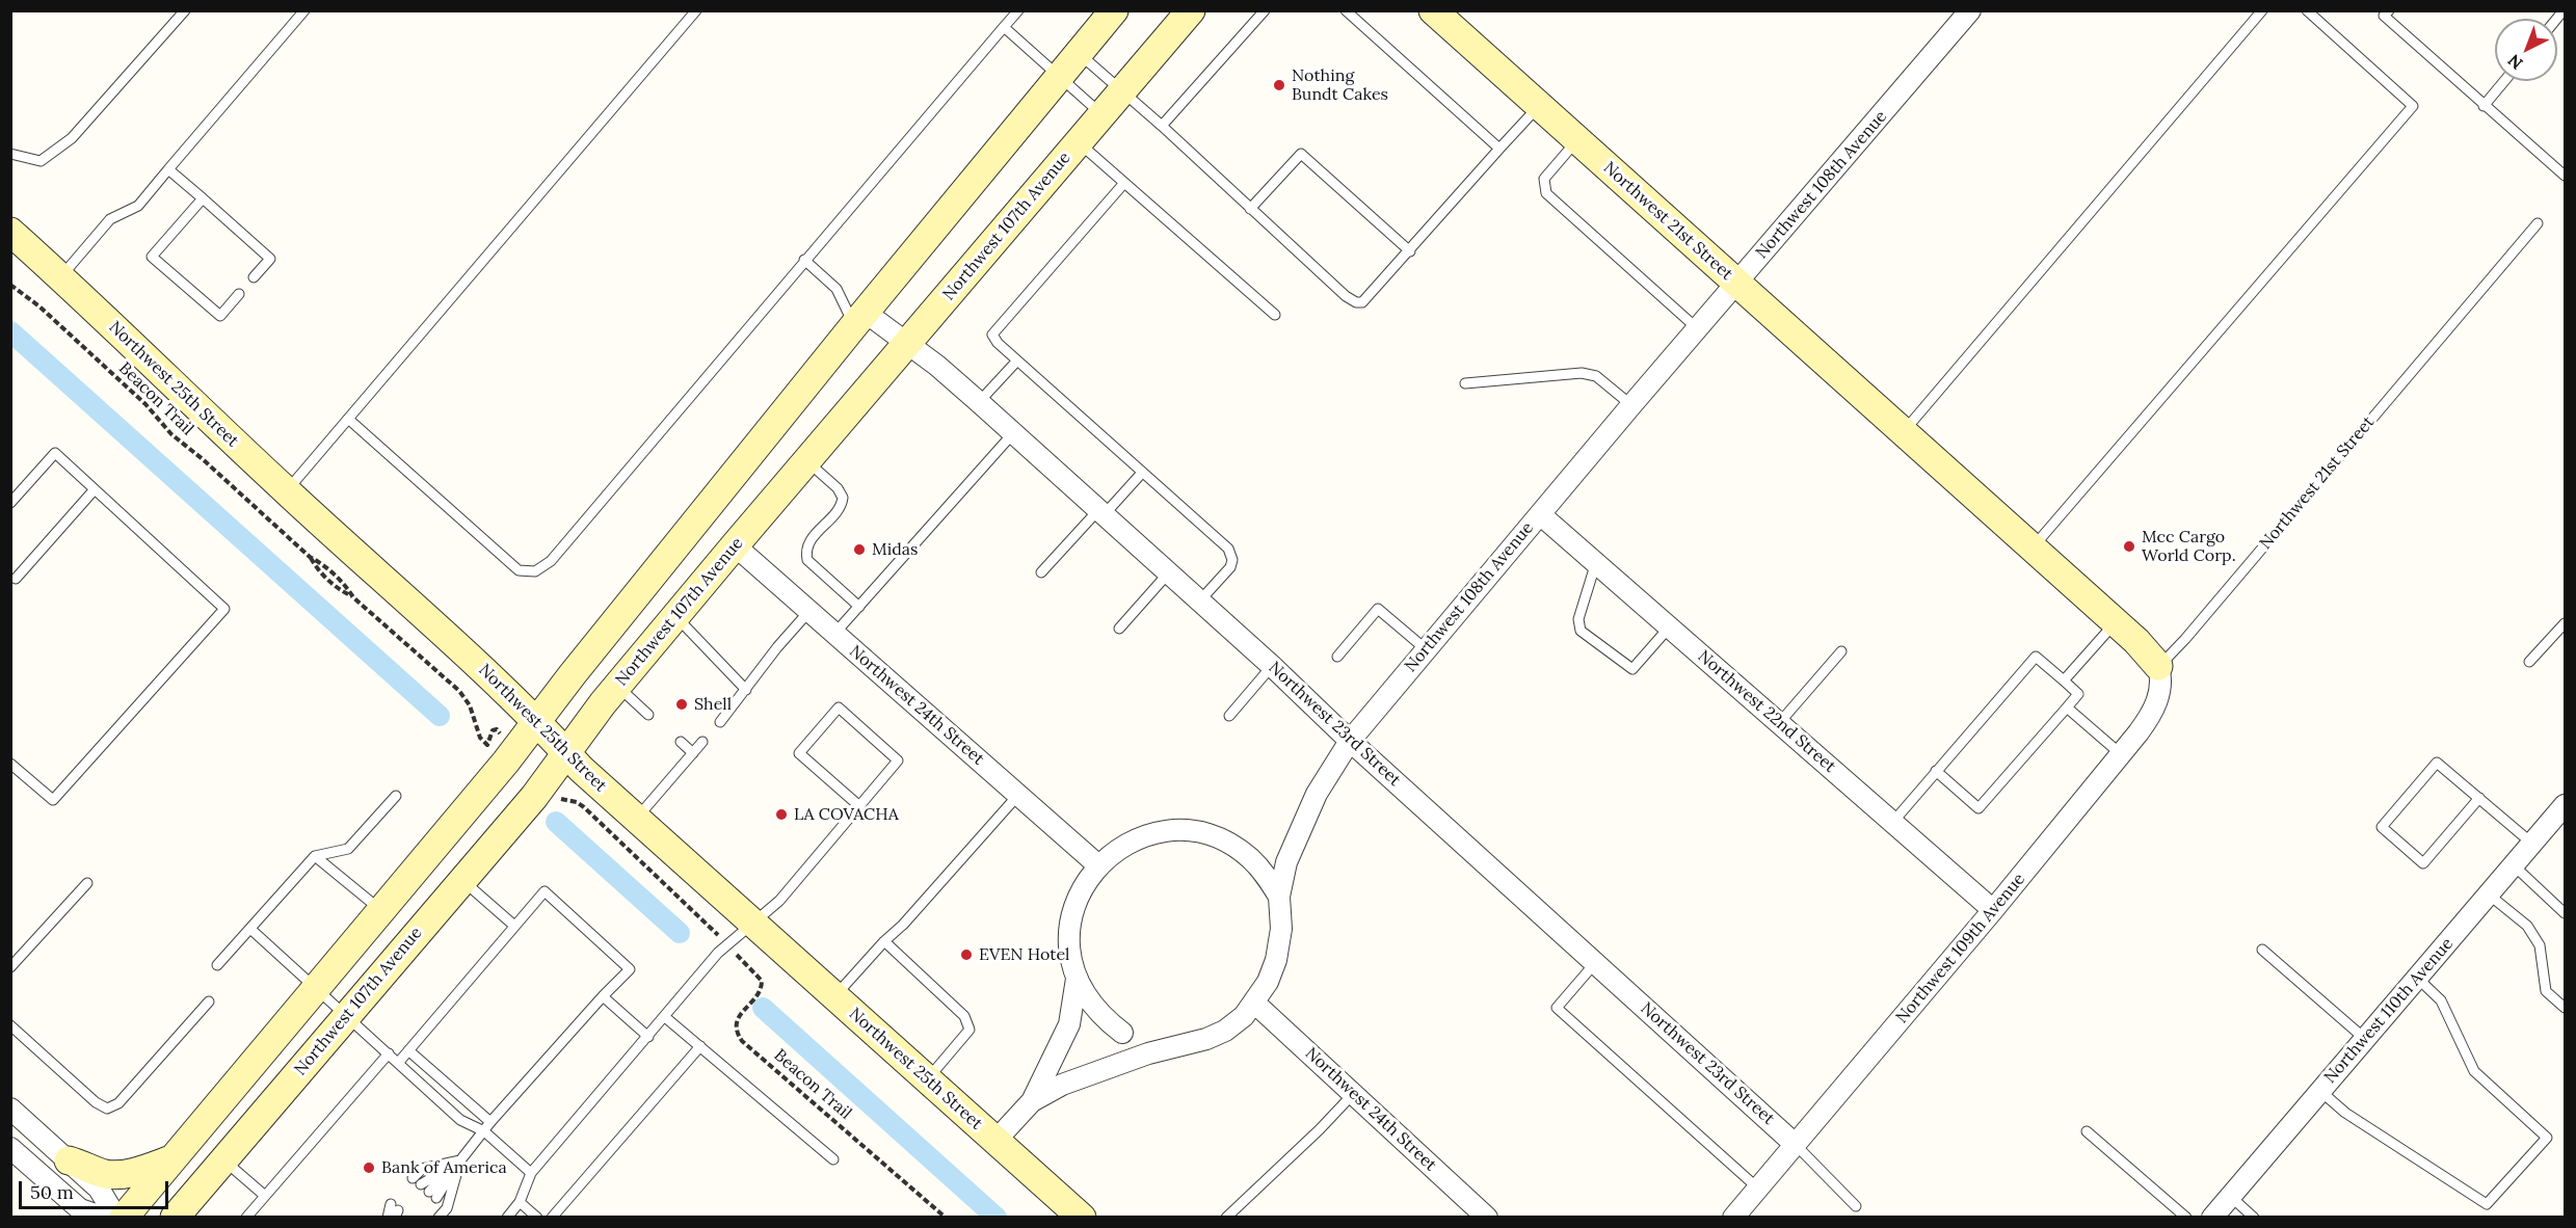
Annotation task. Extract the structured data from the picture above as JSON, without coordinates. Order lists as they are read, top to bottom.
{
  "streets": {
    "main road": ["Northwest 21st Street", "Northwest 107th Avenue", "Northwest 25th Street"],
    "street": [
      "Northwest 108th Avenue",
      "Northwest 24th Street",
      "Northwest 22nd Street",
      "Northwest 23rd Street",
      "Northwest 109th Avenue",
      "Northwest 110th Avenue"
    ],
    "path": ["Beacon Trail"]
  },
  "crossings": [
    ["Northwest 108th Avenue", "Northwest 21st Street"],
    ["Northwest 108th Avenue", "Northwest 25th Street"],
    ["Northwest 108th Avenue", "Northwest 24th Street"],
    ["Northwest 108th Avenue", "Northwest 22nd Street"],
    ["Northwest 108th Avenue", "Northwest 23rd Street"],
    ["Northwest 21st Street", "Northwest 109th Avenue"],
    ["Northwest 107th Avenue", "Northwest 25th Street"],
    ["Northwest 107th Avenue", "Northwest 24th Street"],
    ["Northwest 107th Avenue", "Northwest 23rd Street"],
    ["Northwest 22nd Street", "Northwest 109th Avenue"],
    ["Northwest 23rd Street", "Northwest 109th Avenue"]
  ],
  "places": [
    "Nothing Bundt Cakes",
    "Mcc Cargo World Corp.",
    "Midas",
    "Shell",
    "LA COVACHA",
    "EVEN Hotel",
    "Bank of America"
  ],
  "scale_bar": "50 m",
  "north": "bottom left"
}
